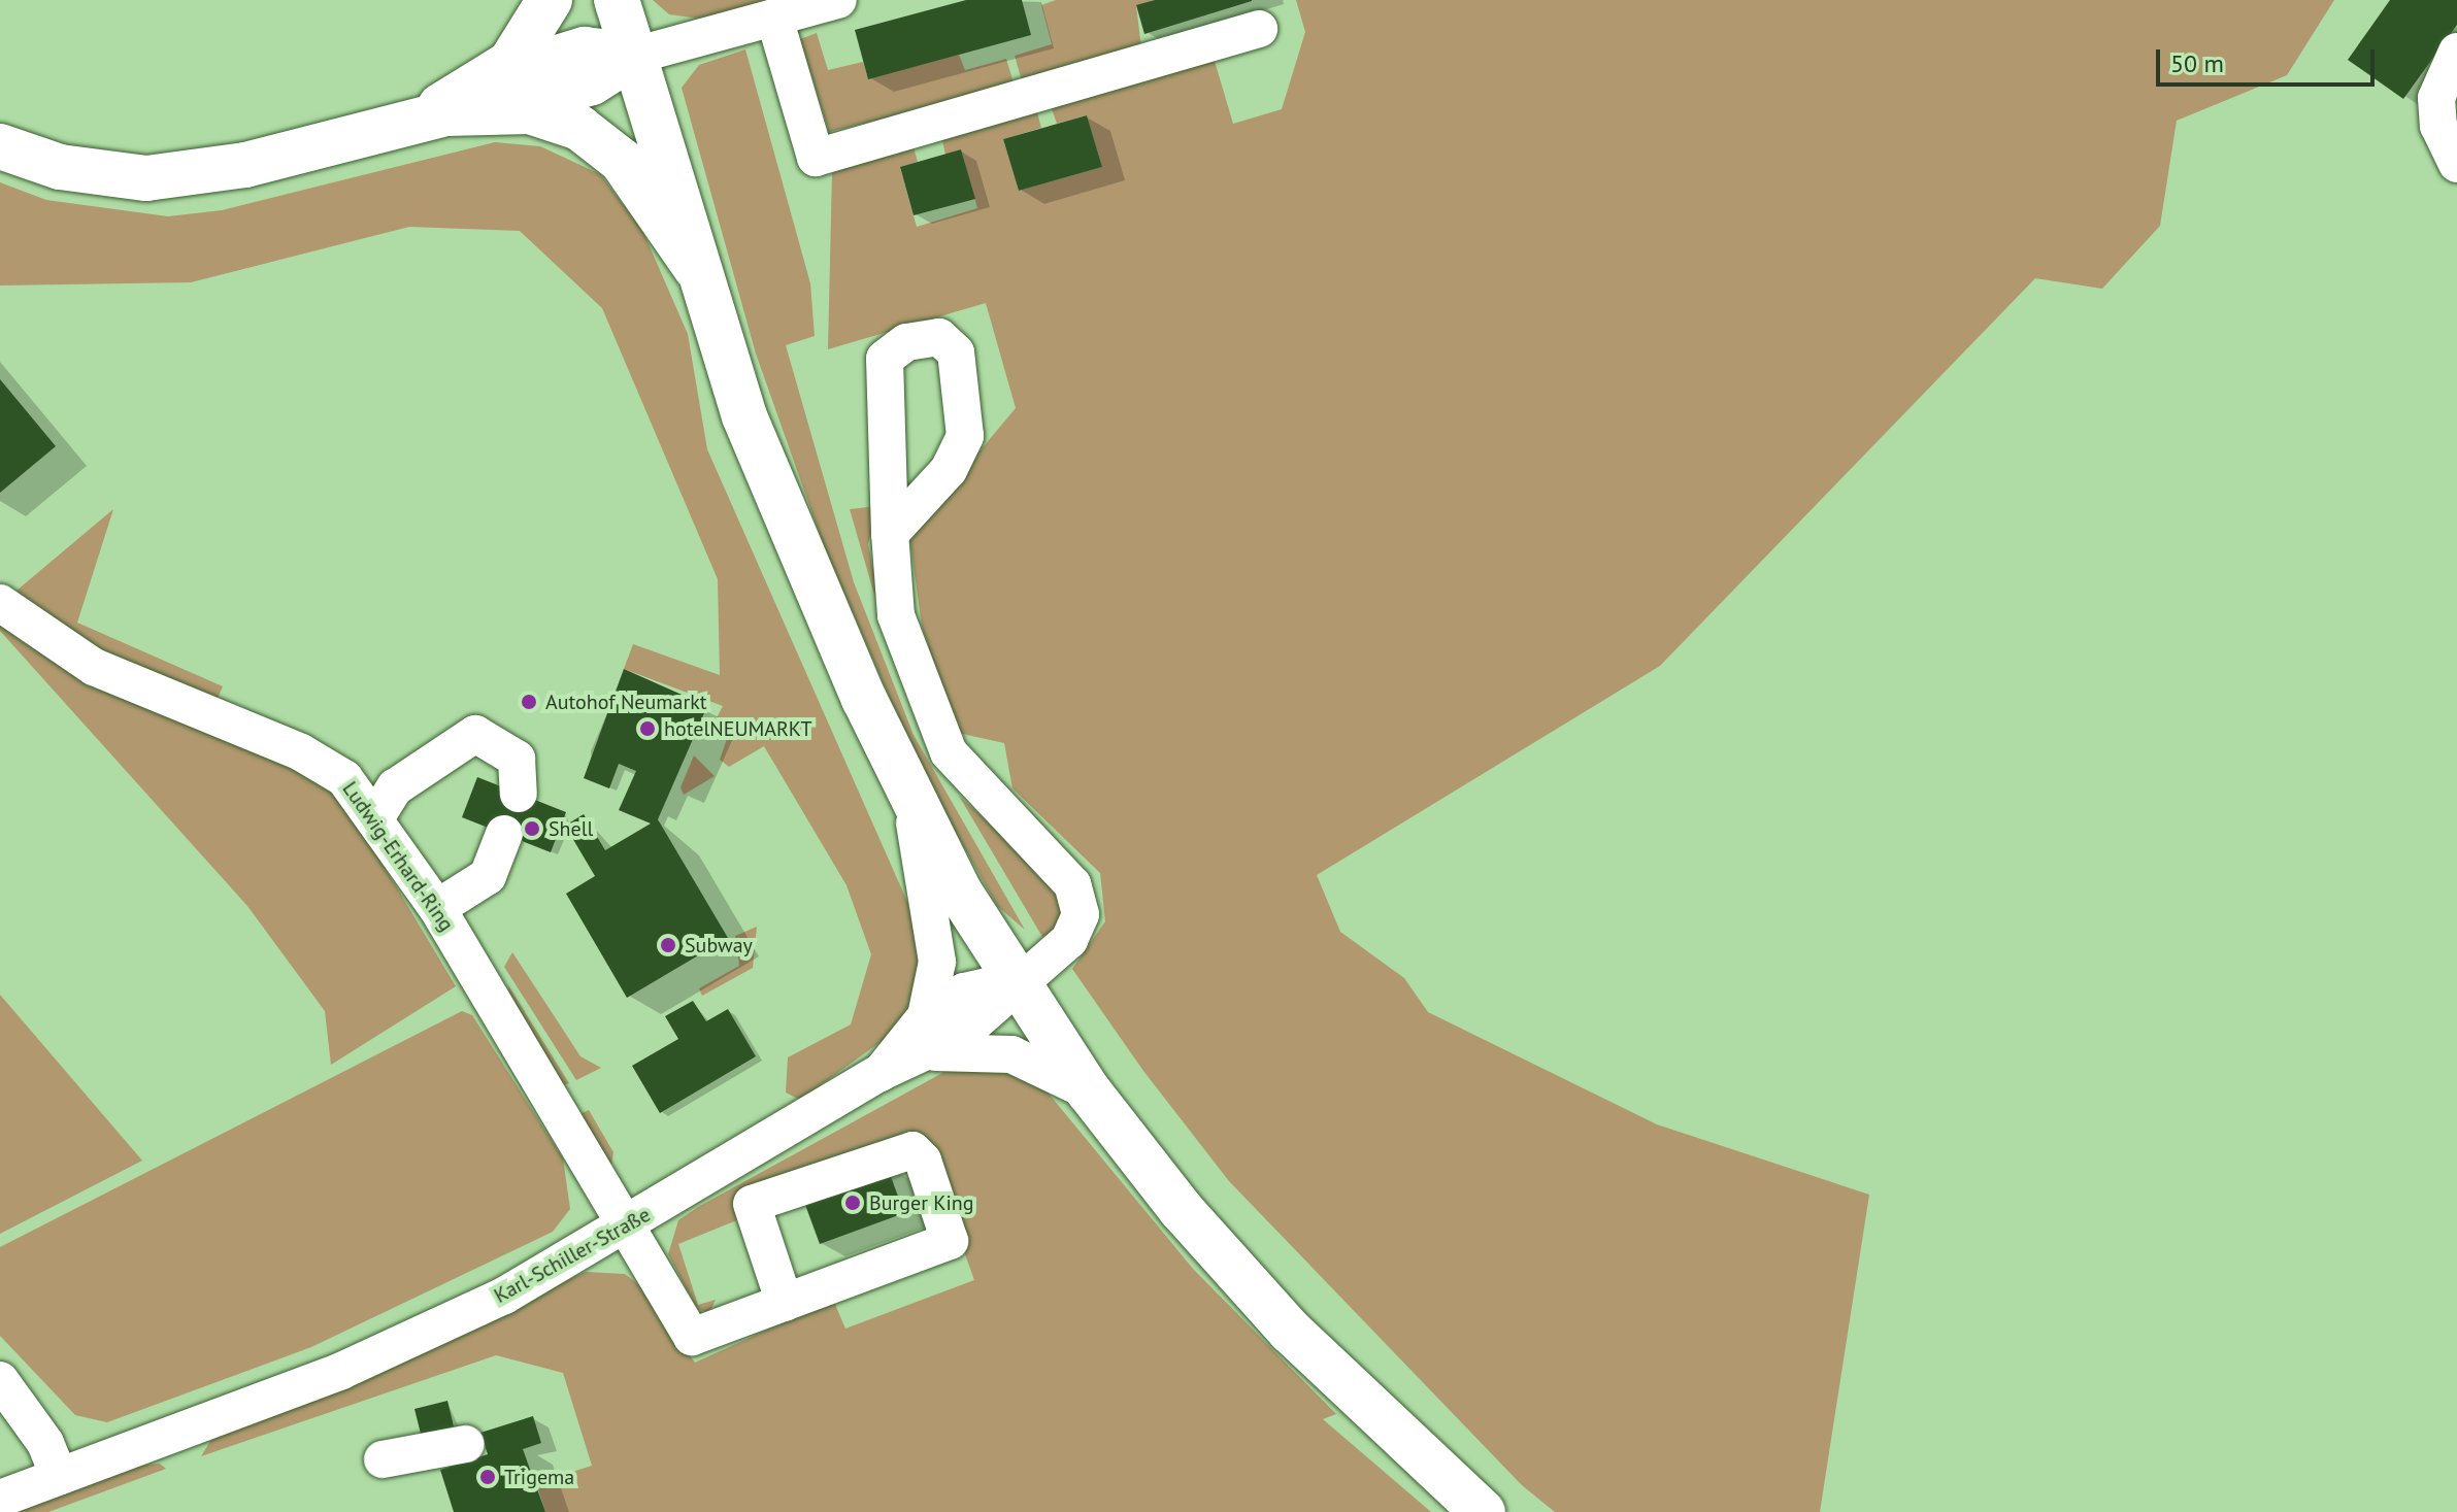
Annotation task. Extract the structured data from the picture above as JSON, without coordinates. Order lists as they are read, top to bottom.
{
  "streets": {
    "street": ["Ludwig-Erhard-Ring", "Karl-Schiller-Straße"]
  },
  "crossings": [
    ["Ludwig-Erhard-Ring", "Karl-Schiller-Straße"]
  ],
  "places": [
    "Autohof Neumarkt",
    "hotelNEUMARKT",
    "Shell",
    "Subway",
    "Burger King",
    "Trigema"
  ],
  "scale_bar": "50 m"
}
